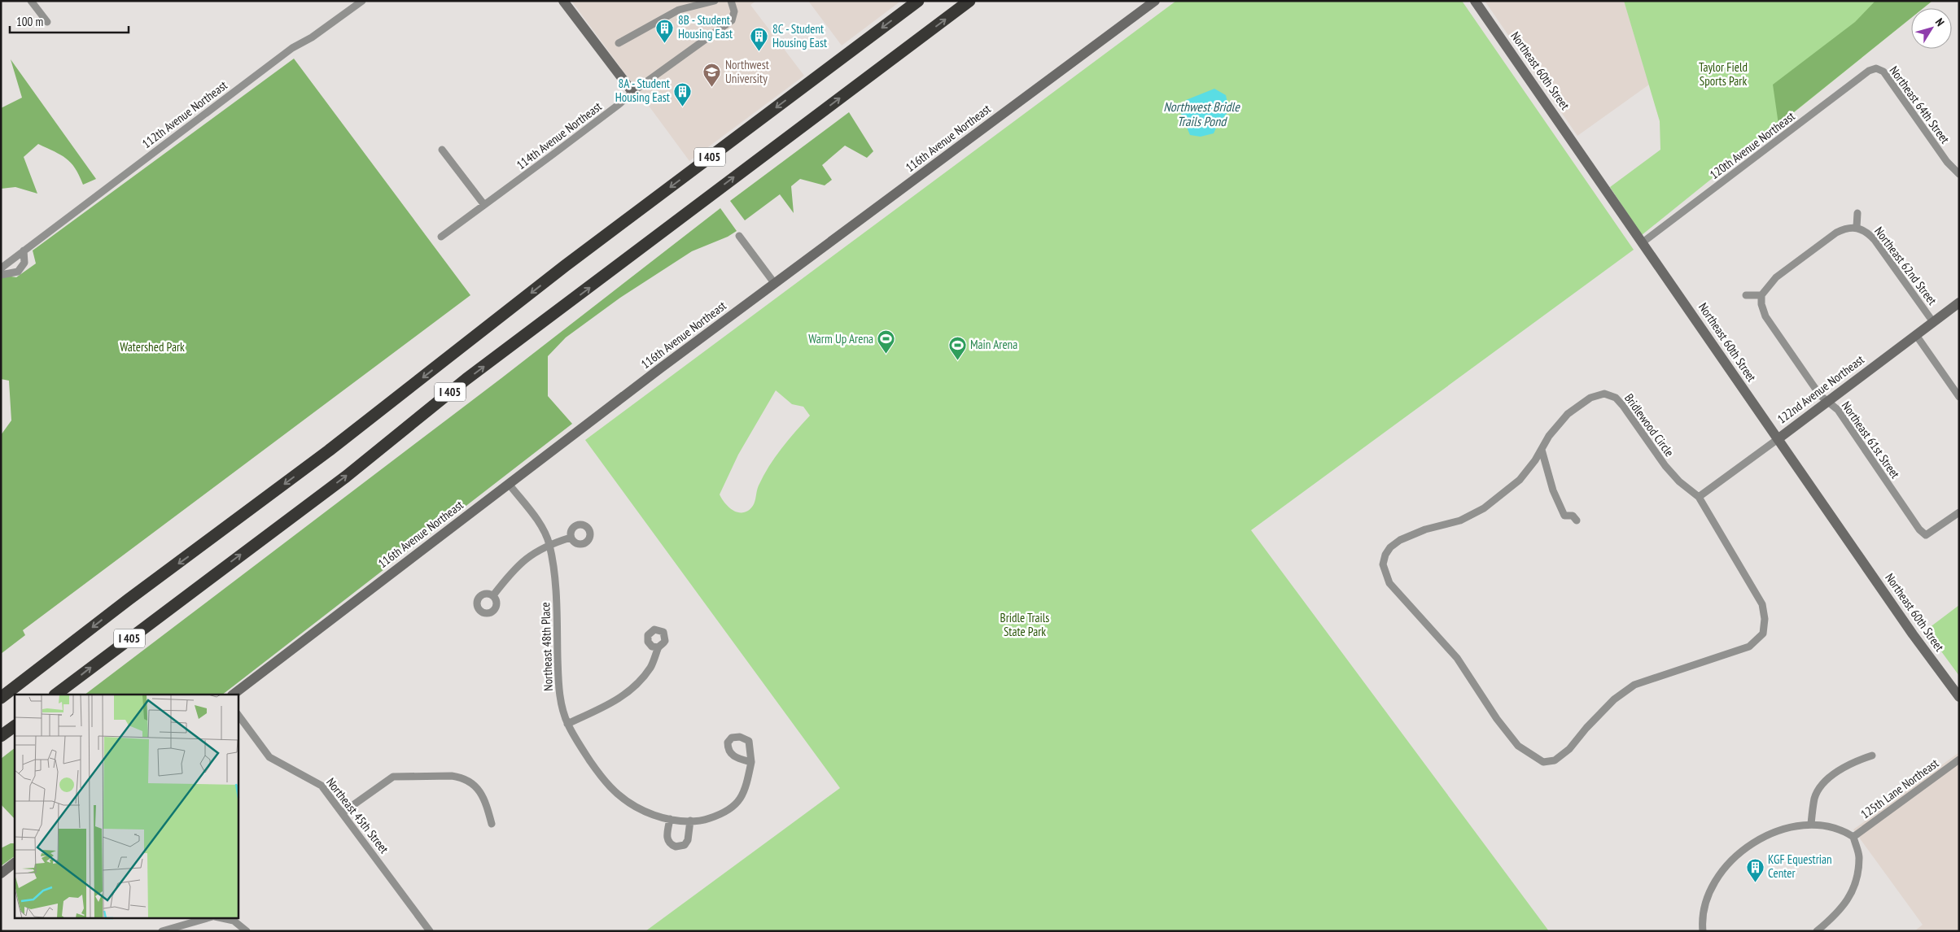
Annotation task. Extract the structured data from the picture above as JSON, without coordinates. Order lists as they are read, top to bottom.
{
  "streets": {
    "highway": ["I 405"],
    "street": [
      "Northeast 60th Street",
      "Northeast 64th Street",
      "112th Avenue Northeast",
      "114th Avenue Northeast",
      "116th Avenue Northeast",
      "120th Avenue Northeast",
      "Northeast 62nd Street",
      "122nd Avenue Northeast",
      "Bridlewood Circle",
      "Northeast 61st Street",
      "Northeast 48th Place",
      "125th Lane Northeast",
      "Northeast 45th Street"
    ]
  },
  "crossings": [
    ["Northeast 60th Street", "120th Avenue Northeast"],
    ["Northeast 60th Street", "122nd Avenue Northeast"],
    ["Northeast 64th Street", "120th Avenue Northeast"],
    ["116th Avenue Northeast", "Northeast 48th Place"],
    ["Northeast 62nd Street", "122nd Avenue Northeast"],
    ["122nd Avenue Northeast", "Bridlewood Circle"],
    ["122nd Avenue Northeast", "Northeast 61st Street"]
  ],
  "water": ["Northwest Bridle Trails Pond"],
  "parks": ["Taylor Field Sports Park", "Watershed Park", "Bridle Trails State Park"],
  "places": {
    "building": [
      "8B - Student Housing East",
      "8C - Student Housing East",
      "8A - Student Housing East",
      "KGF Equestrian Center"
    ],
    "school or university": ["Northwest University"],
    "sports": ["Warm Up Arena", "Main Arena"]
  },
  "scale_bar": "100 m",
  "north": "top right"
}
